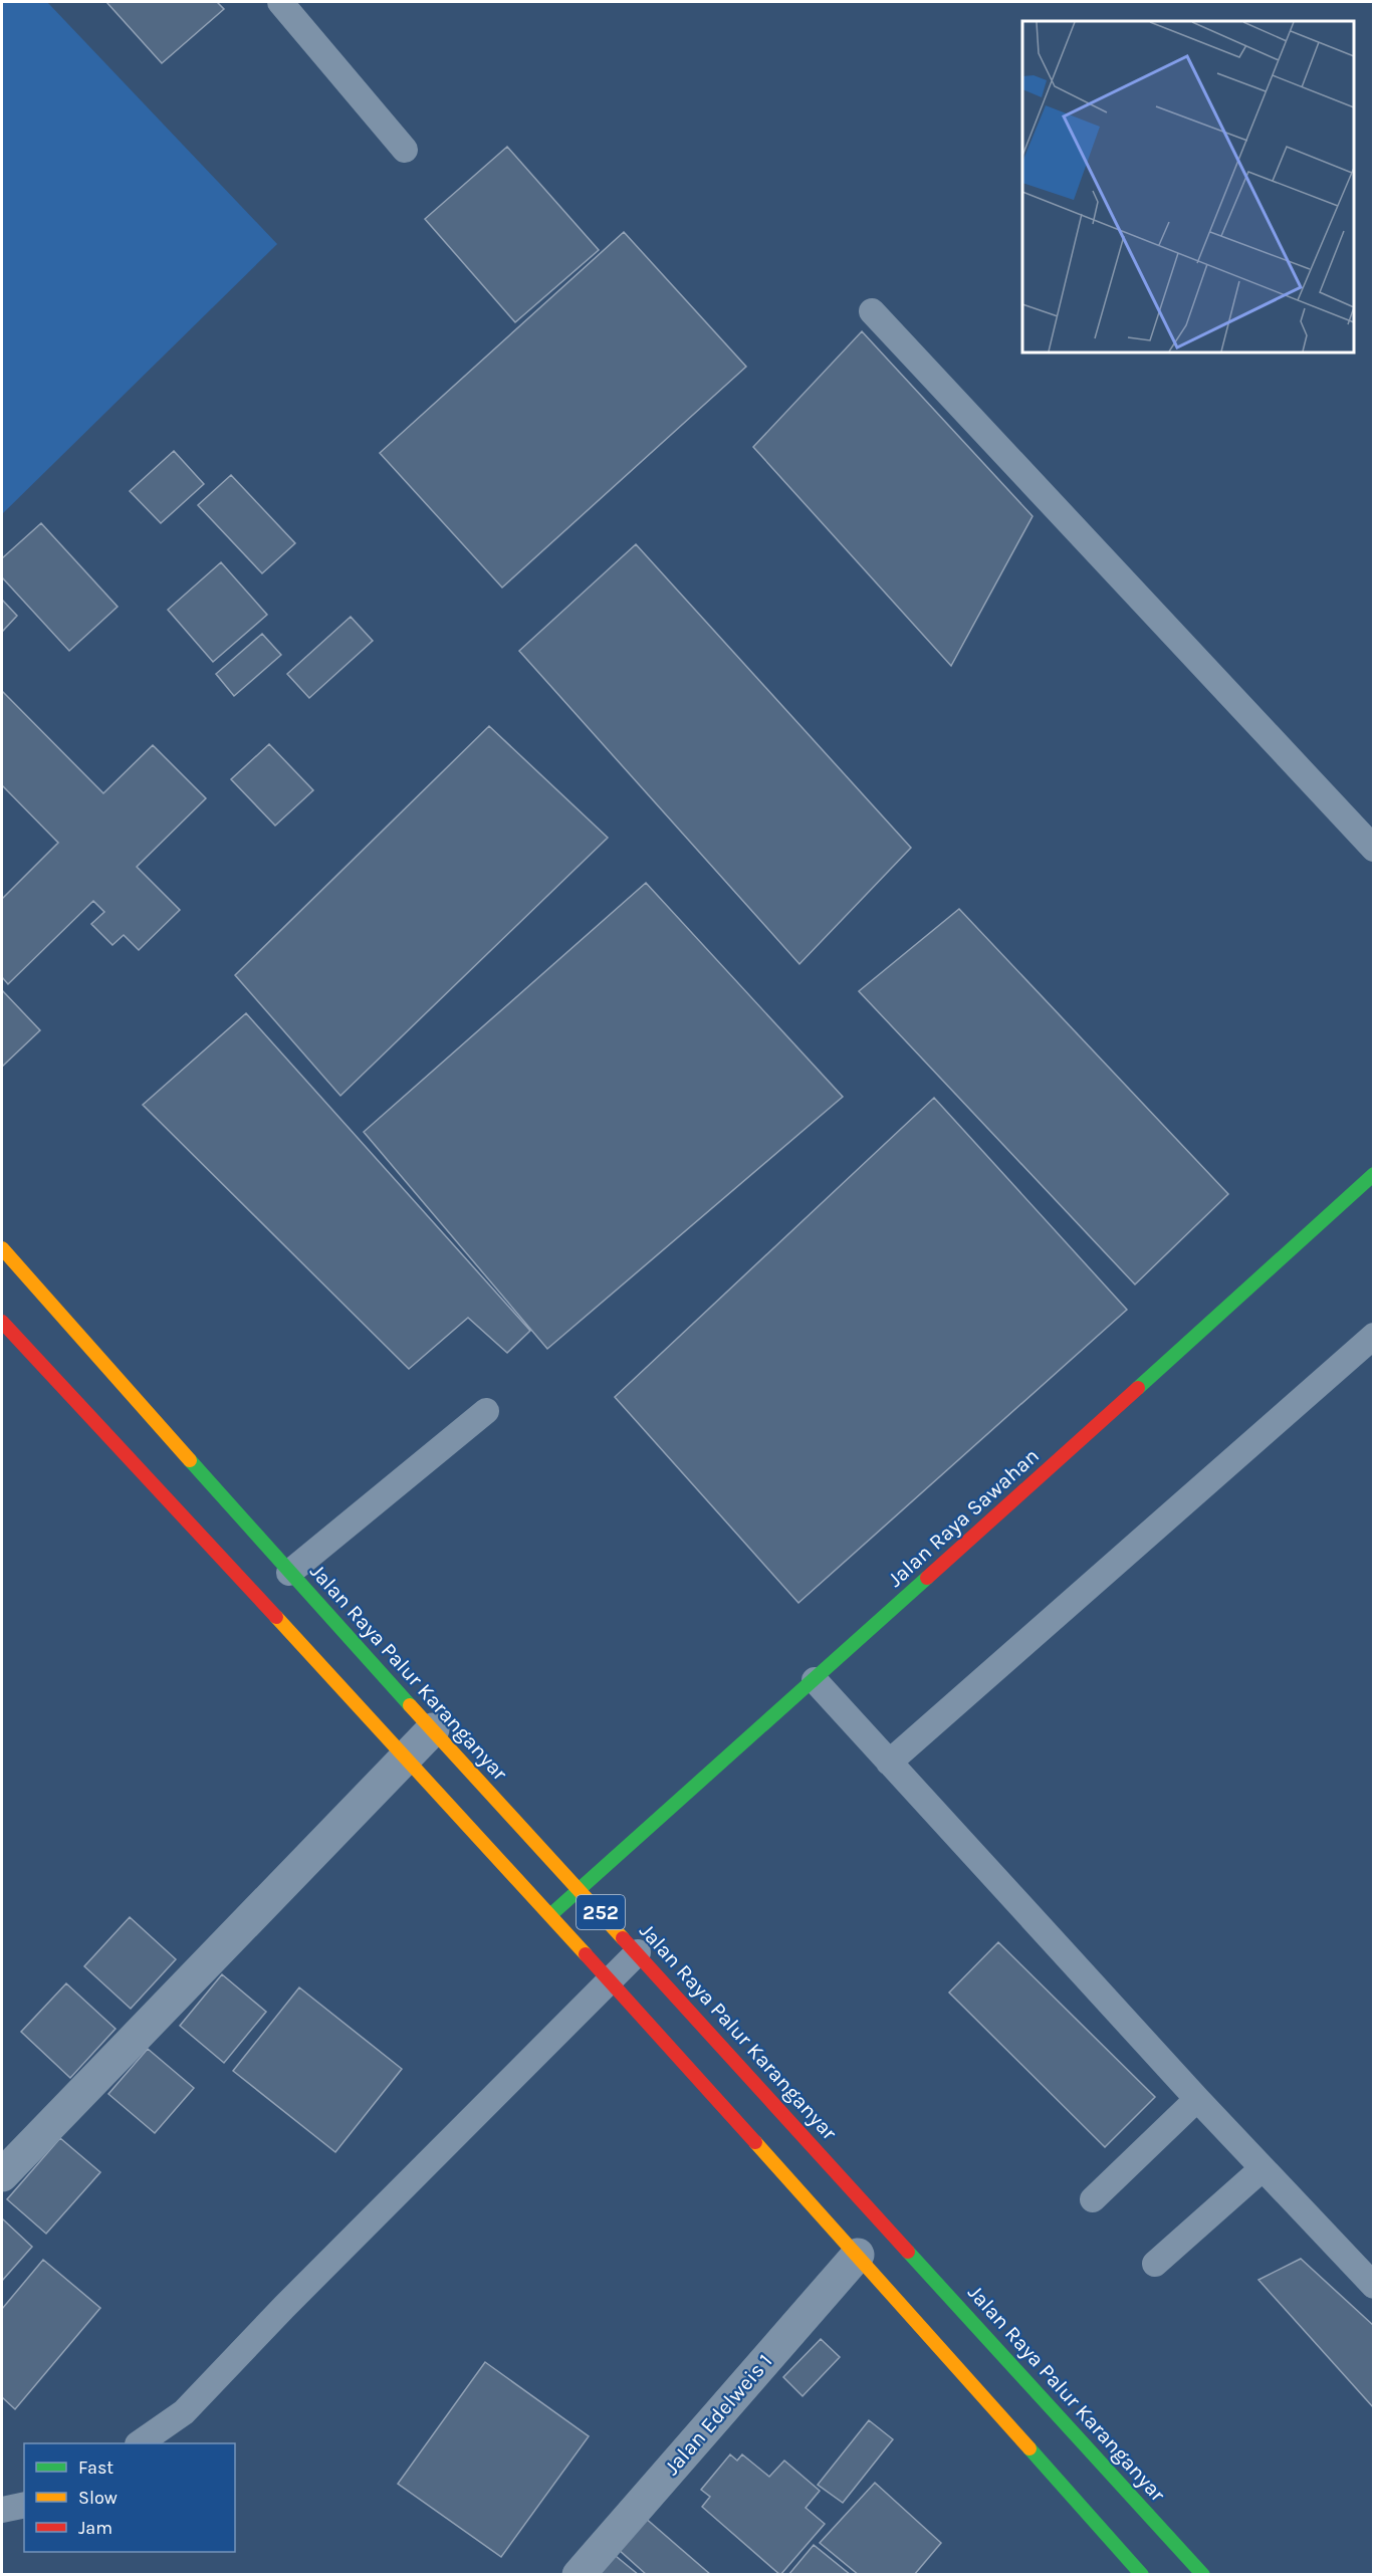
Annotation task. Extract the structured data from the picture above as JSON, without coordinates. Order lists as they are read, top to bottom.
{
  "streets": {
    "main road": ["Jalan Raya Sawahan", "Jalan Raya Palur Karanganyar", "252"],
    "street": ["Jalan Edelweis 1"]
  },
  "crossings": [
    ["Jalan Raya Sawahan", "Jalan Raya Palur Karanganyar"],
    ["Jalan Raya Sawahan", "252"],
    ["252", "Jalan Edelweis 1"]
  ],
  "legend": ["Fast", "Slow", "Jam"]
}
